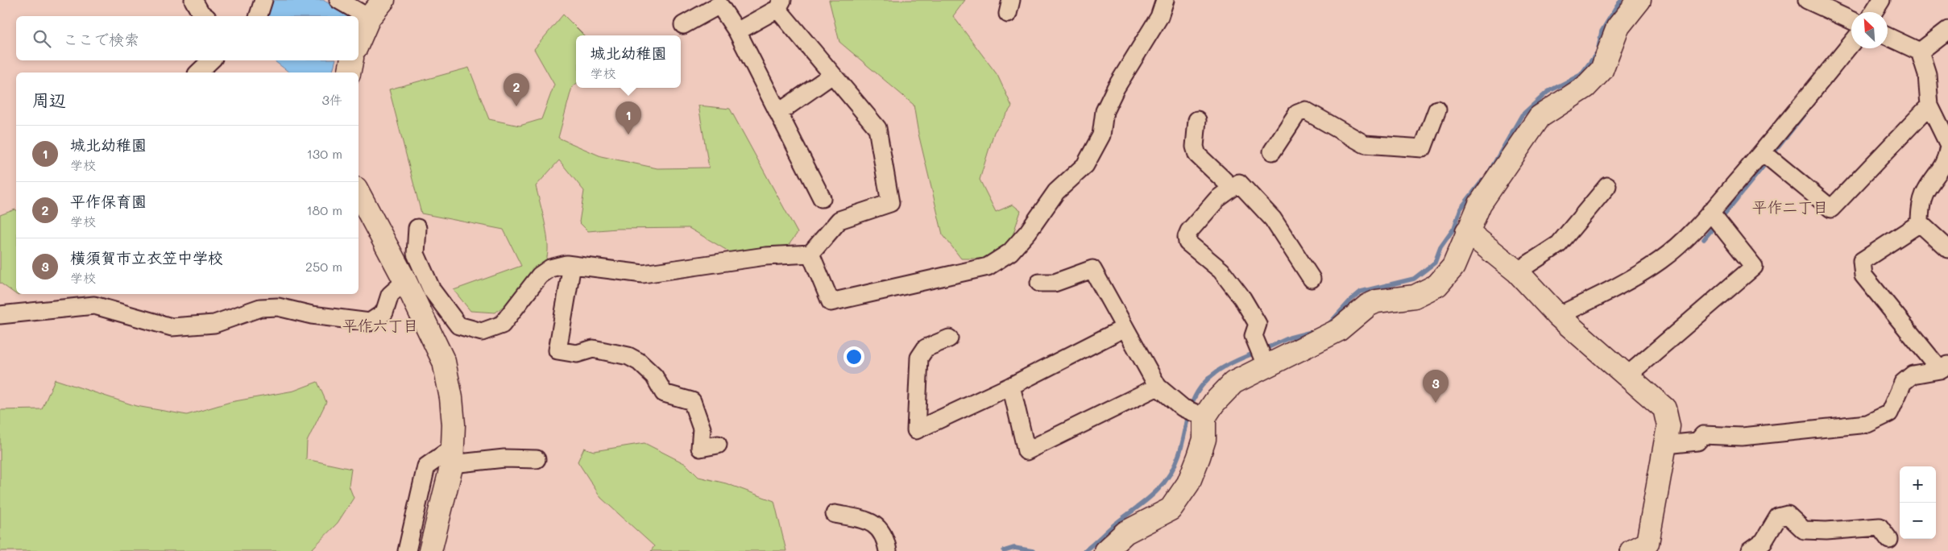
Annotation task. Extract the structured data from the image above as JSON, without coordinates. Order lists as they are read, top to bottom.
{
  "districts": ["平作二丁目", "平作六丁目"],
  "north": "top left",
  "page": {
    "search": "ここで検索",
    "popup": ["城北幼稚園", "学校"],
    "heading": ["周辺", "3件"],
    "pins": ["2", "1", "3"],
    "list": [
      {
        "mark": "1",
        "name": "城北幼稚園",
        "note": "学校",
        "value": "130 m"
      },
      {
        "mark": "2",
        "name": "平作保育園",
        "note": "学校",
        "value": "180 m"
      },
      {
        "mark": "3",
        "name": "横須賀市立衣笠中学校",
        "note": "学校",
        "value": "250 m"
      }
    ],
    "map_buttons": ["+", "−"]
  }
}
